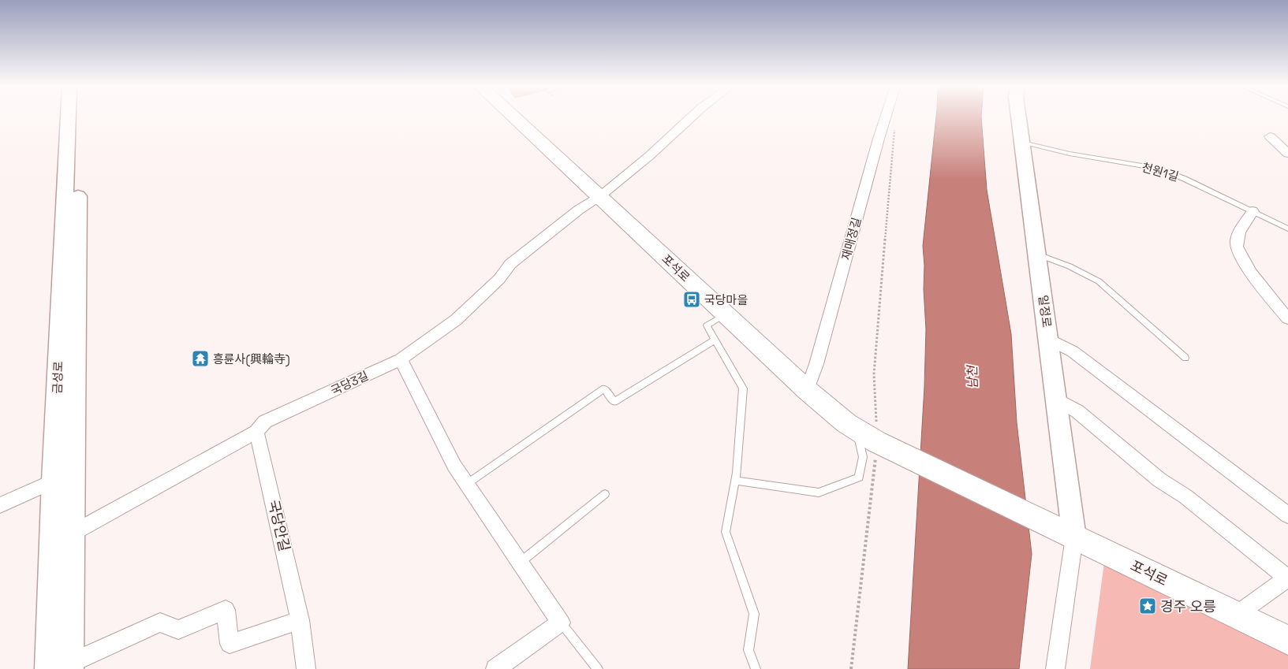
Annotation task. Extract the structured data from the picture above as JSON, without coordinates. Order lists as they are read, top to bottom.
{
  "streets": {
    "main road": ["포석로"],
    "street": [
      "재매정길",
      "일정로",
      "금성로",
      "국당3길",
      "국당안길"
    ],
    "lane": ["천원1길"]
  },
  "crossings": [
    ["천원1길", "일정로"],
    ["재매정길", "포석로"],
    ["포석로", "일정로"],
    ["포석로", "국당3길"],
    ["금성로", "국당3길"],
    ["금성로", "국당안길"],
    ["국당3길", "국당안길"]
  ],
  "water": ["남천"],
  "places": {
    "bus stop": ["국당마을"],
    "temple": ["흥륜사(興輪寺)"],
    "place": ["경주 오릉"]
  }
}
